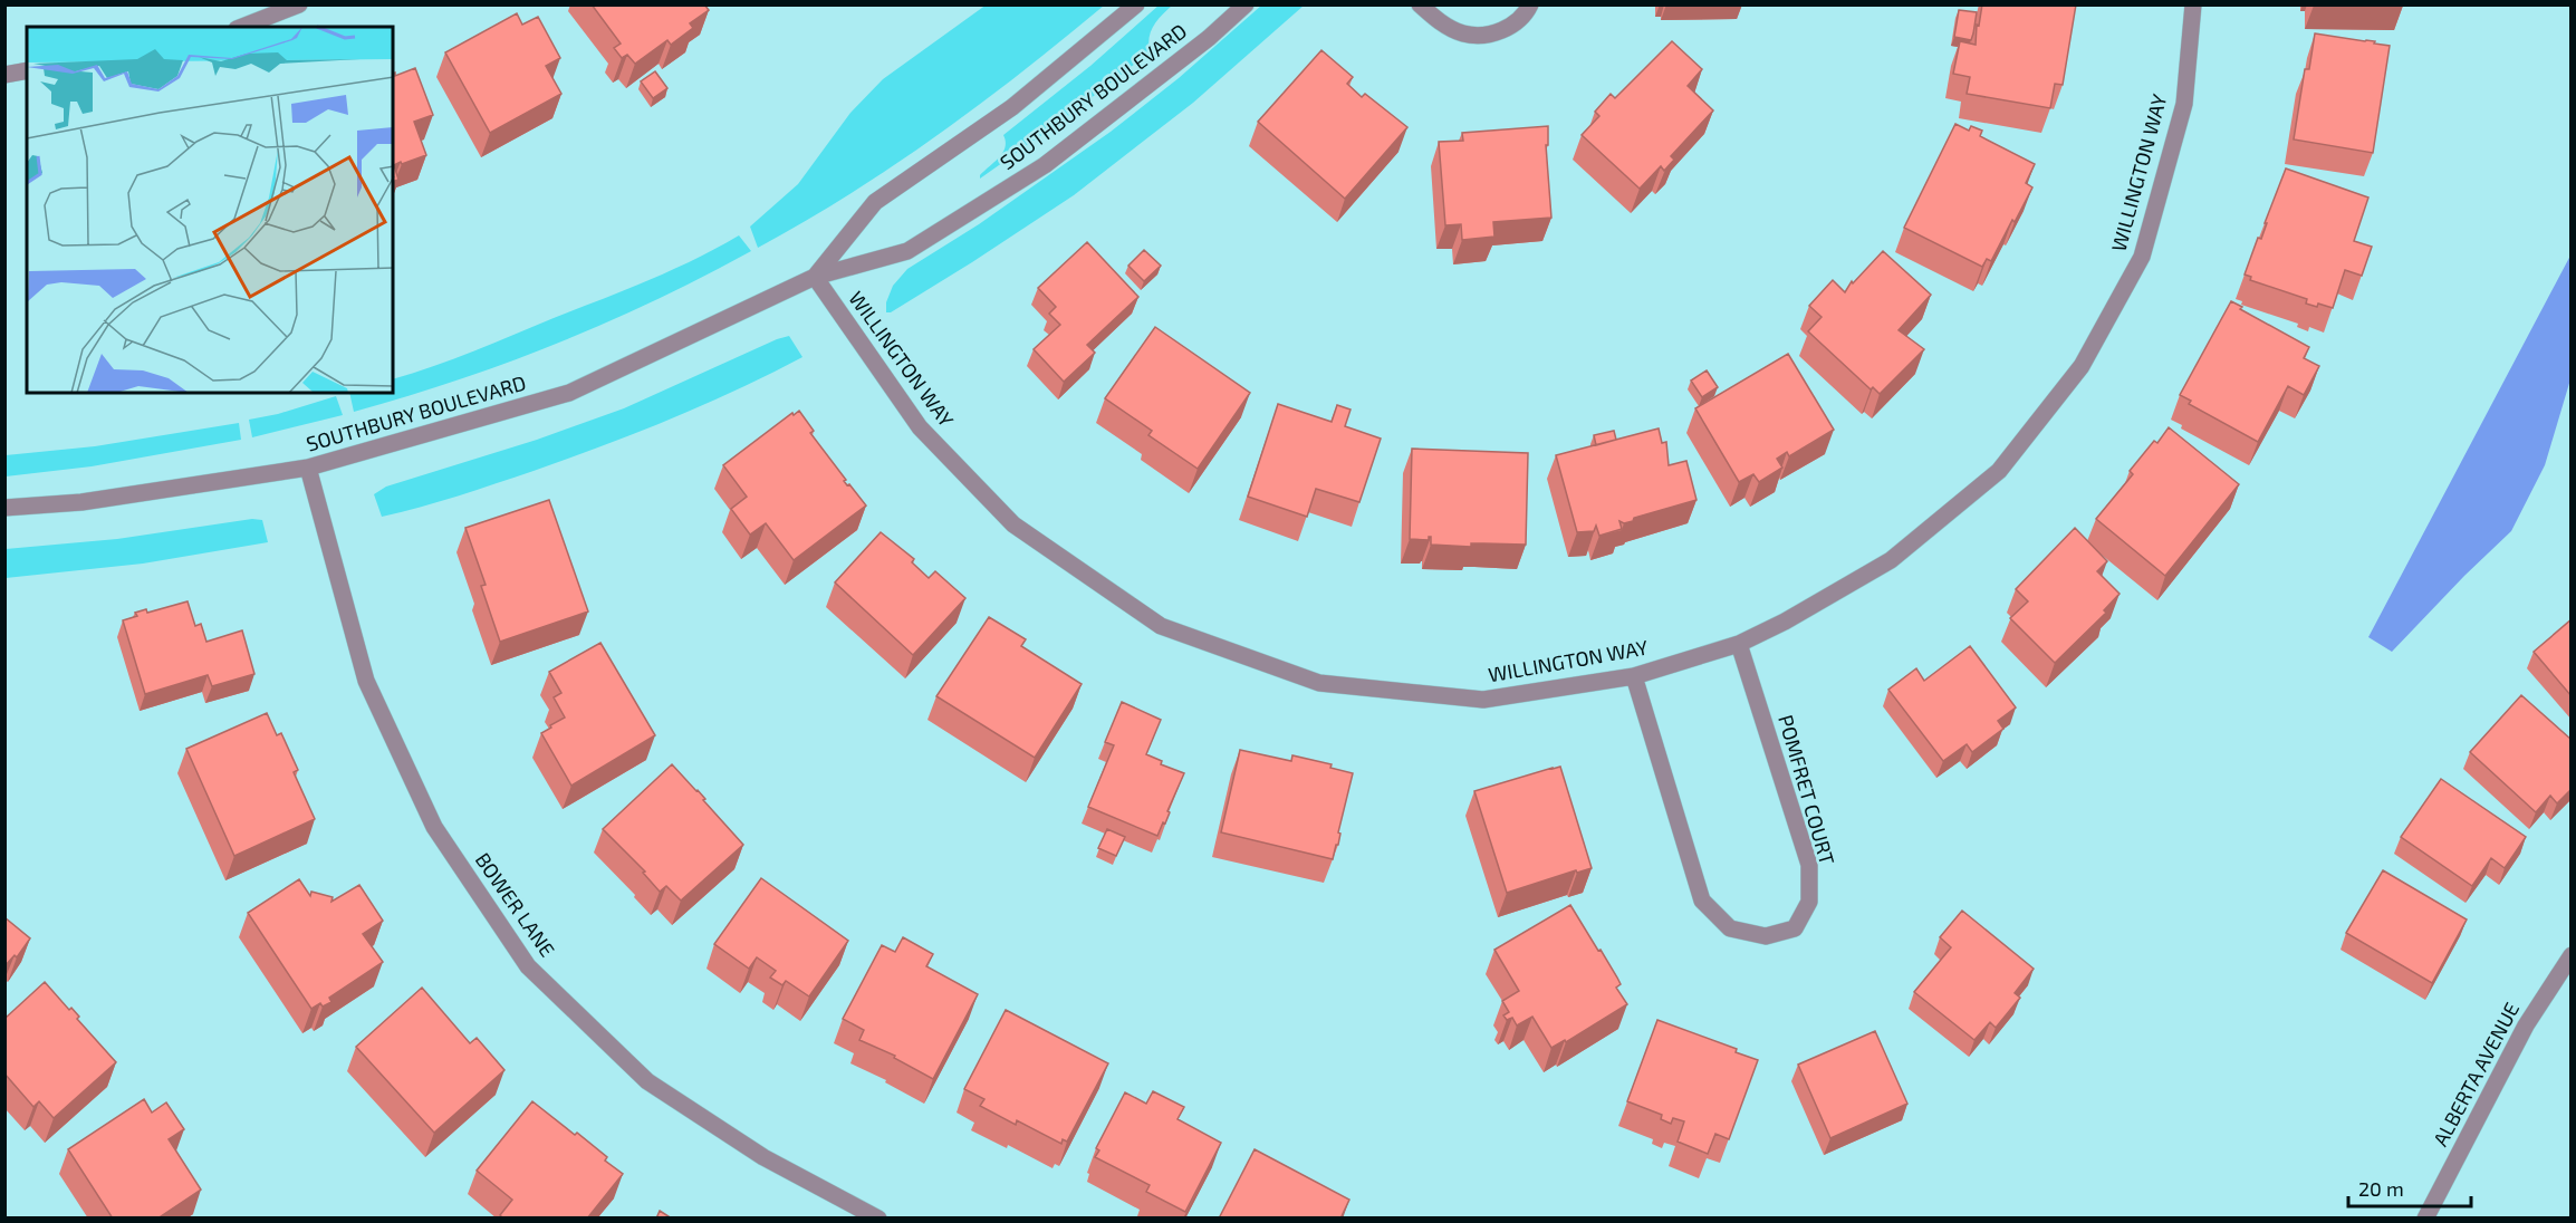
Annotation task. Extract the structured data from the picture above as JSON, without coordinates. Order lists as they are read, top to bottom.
{
  "streets": {
    "street": [
      "SOUTHBURY BOULEVARD",
      "WILLINGTON WAY",
      "POMFRET COURT",
      "BOWER LANE",
      "ALBERTA AVENUE"
    ]
  },
  "crossings": [
    ["SOUTHBURY BOULEVARD", "WILLINGTON WAY"],
    ["SOUTHBURY BOULEVARD", "BOWER LANE"],
    ["WILLINGTON WAY", "POMFRET COURT"]
  ],
  "scale_bar": "20 m"
}
